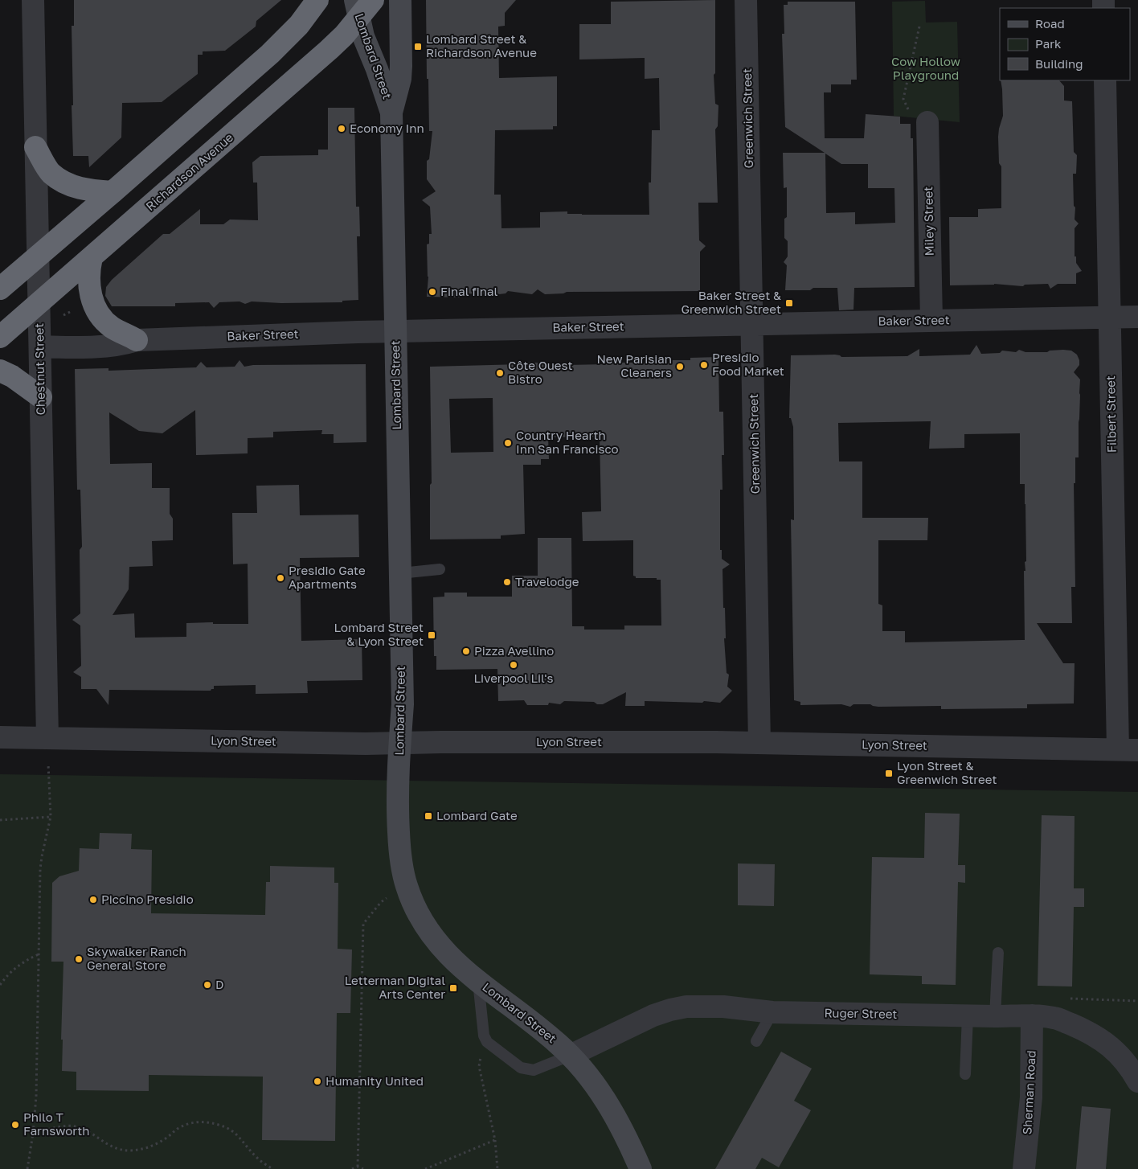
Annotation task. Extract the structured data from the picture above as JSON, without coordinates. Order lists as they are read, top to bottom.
{
  "streets": {
    "highway": ["Richardson Avenue"],
    "street": [
      "Lombard Street",
      "Greenwich Street",
      "Miley Street",
      "Baker Street",
      "Chestnut Street",
      "Filbert Street",
      "Lyon Street",
      "Ruger Street",
      "Sherman Road"
    ]
  },
  "crossings": [
    ["Lombard Street", "Richardson Avenue"],
    ["Lombard Street", "Baker Street"],
    ["Lombard Street", "Lyon Street"],
    ["Lombard Street", "Ruger Street"],
    ["Greenwich Street", "Baker Street"],
    ["Greenwich Street", "Lyon Street"],
    ["Richardson Avenue", "Chestnut Street"],
    ["Miley Street", "Baker Street"],
    ["Baker Street", "Chestnut Street"],
    ["Baker Street", "Filbert Street"],
    ["Chestnut Street", "Lyon Street"],
    ["Filbert Street", "Lyon Street"],
    ["Ruger Street", "Sherman Road"]
  ],
  "parks": ["Cow Hollow Playground"],
  "places": {
    "transit": [
      "Lombard Street & Richardson Avenue",
      "Baker Street & Greenwich Street",
      "Lombard Street & Lyon Street",
      "Lyon Street & Greenwich Street",
      "Lombard Gate",
      "Letterman Digital Arts Center"
    ],
    "other": [
      "Economy Inn",
      "Final final",
      "Presidio Food Market",
      "New Parisian Cleaners",
      "Côte Ouest Bistro",
      "Country Hearth Inn San Francisco",
      "Presidio Gate Apartments",
      "Travelodge",
      "Pizza Avellino",
      "Liverpool Lil's",
      "Piccino Presidio",
      "Skywalker Ranch General Store",
      "D",
      "Humanity United",
      "Philo T Farnsworth"
    ]
  },
  "legend": ["Road", "Park", "Building"]
}
